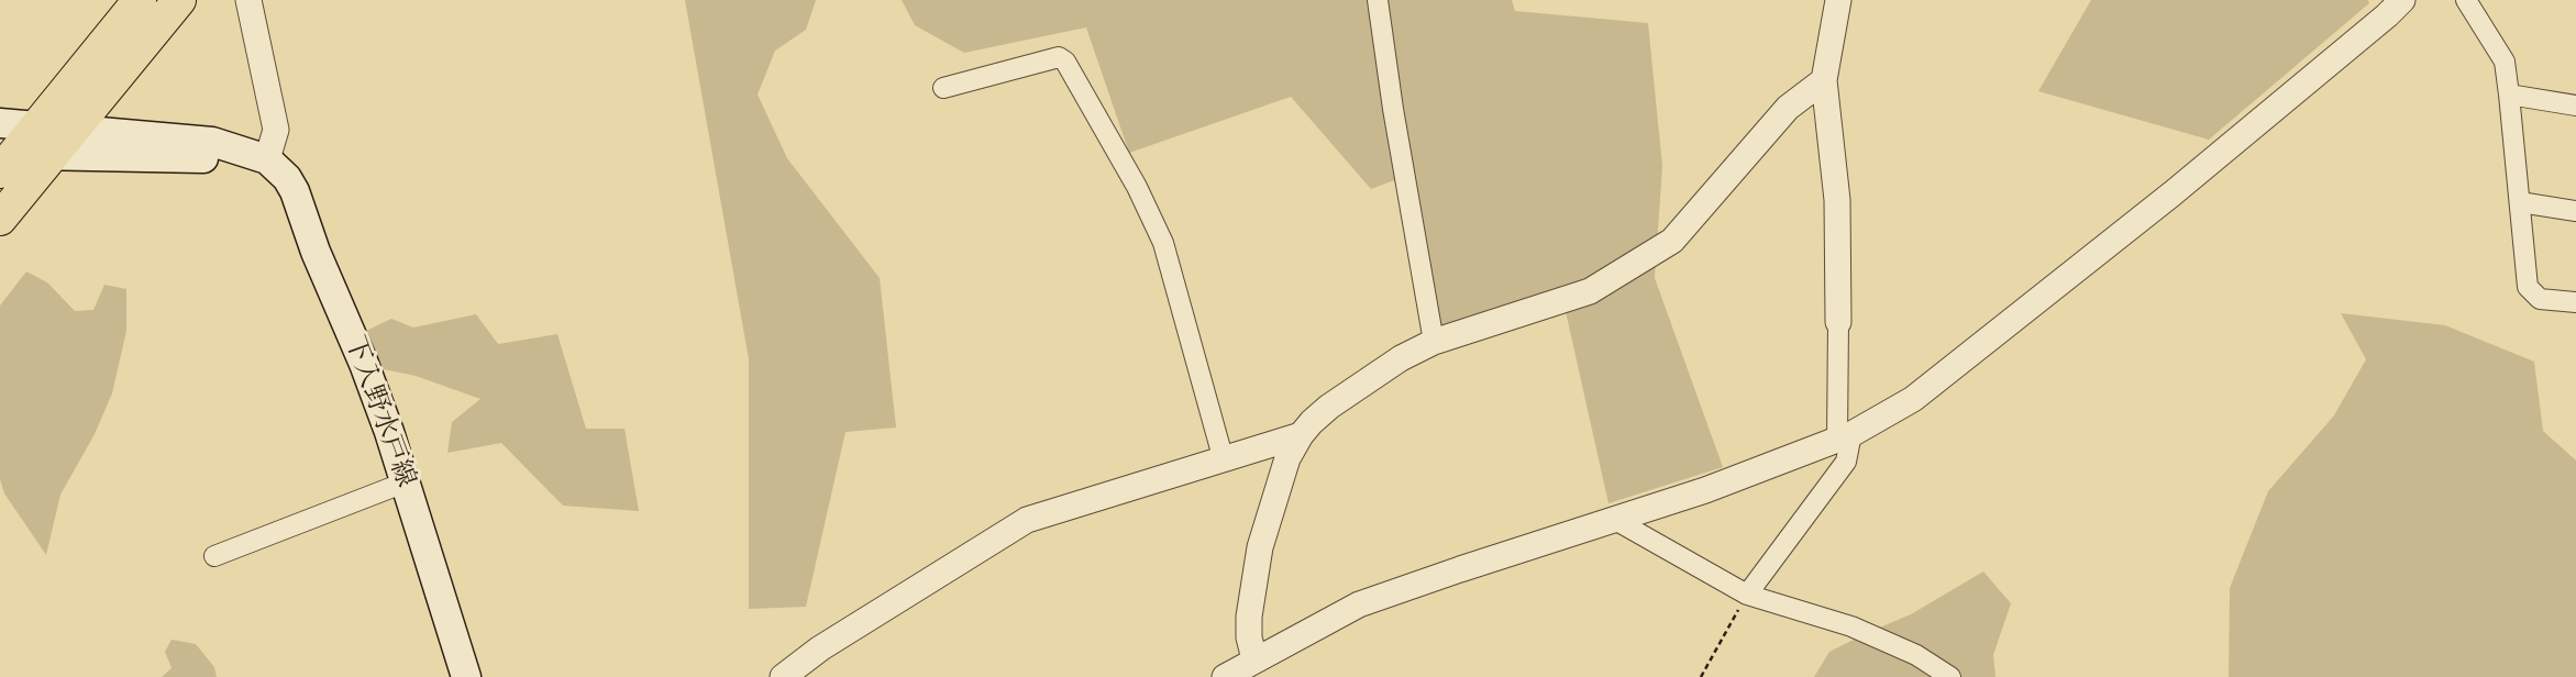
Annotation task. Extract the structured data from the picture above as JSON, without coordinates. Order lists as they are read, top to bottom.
{
  "streets": {
    "main road": ["下入野水戸線"]
  }
}
